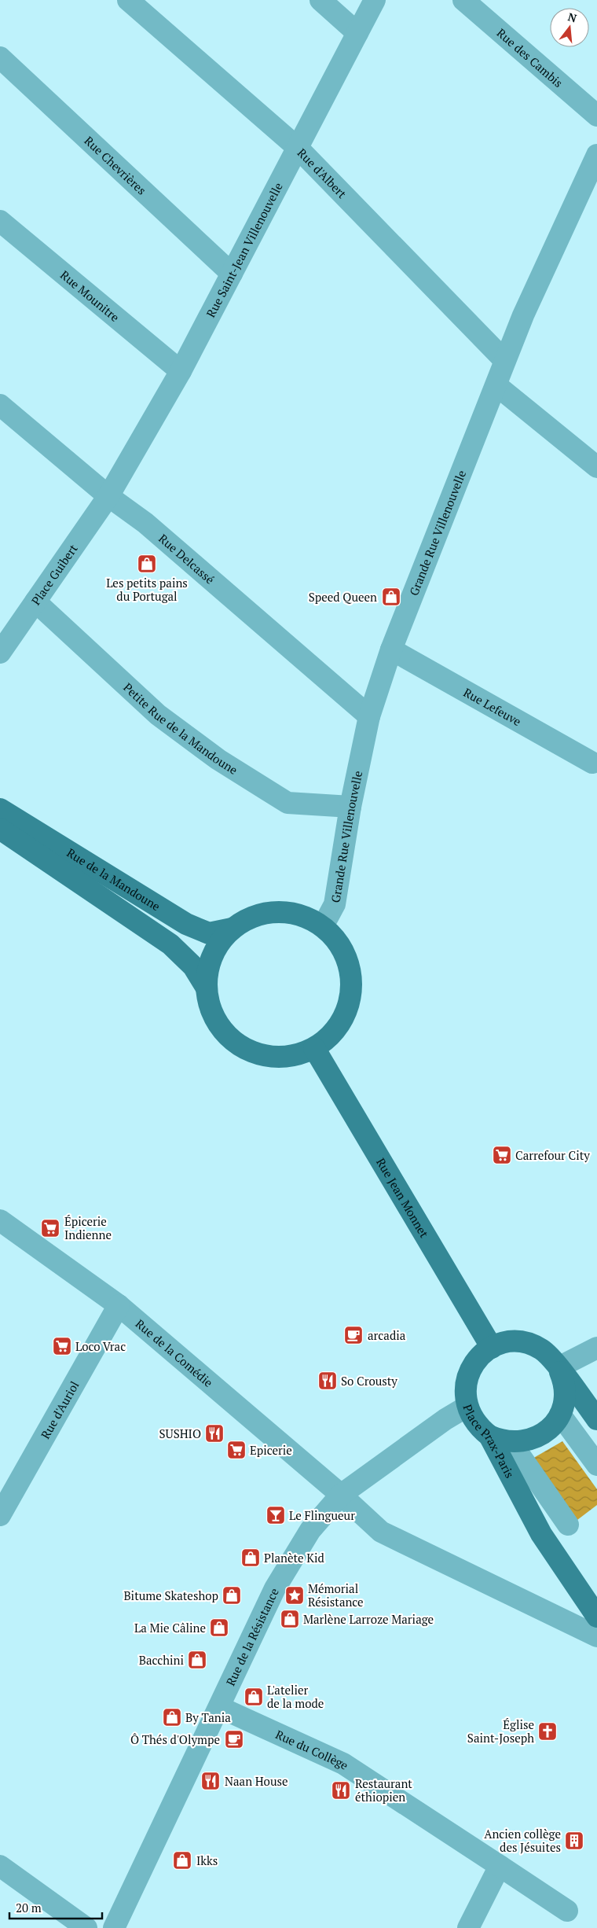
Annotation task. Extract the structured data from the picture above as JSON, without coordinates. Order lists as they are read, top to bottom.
{
  "streets": {
    "main road": ["Rue de la Mandoune", "Rue Jean Monnet", "Place Prax-Paris"],
    "street": [
      "Rue des Cambis",
      "Rue Chevrières",
      "Rue d'Albert",
      "Rue Saint-Jean Villenouvelle",
      "Rue Mounitre",
      "Grande Rue Villenouvelle",
      "Rue Delcassé",
      "Place Guibert",
      "Rue Lefeuve",
      "Petite Rue de la Mandoune",
      "Rue de la Comédie",
      "Rue d'Auriol",
      "Rue de la Résistance",
      "Rue du Collège"
    ]
  },
  "crossings": [
    ["Rue Chevrières", "Rue Saint-Jean Villenouvelle"],
    ["Rue d'Albert", "Rue Saint-Jean Villenouvelle"],
    ["Rue d'Albert", "Grande Rue Villenouvelle"],
    ["Rue Saint-Jean Villenouvelle", "Rue Mounitre"],
    ["Rue Saint-Jean Villenouvelle", "Rue Delcassé"],
    ["Rue Saint-Jean Villenouvelle", "Place Guibert"],
    ["Grande Rue Villenouvelle", "Rue Delcassé"],
    ["Grande Rue Villenouvelle", "Rue Lefeuve"],
    ["Grande Rue Villenouvelle", "Petite Rue de la Mandoune"],
    ["Rue Delcassé", "Place Guibert"],
    ["Place Guibert", "Petite Rue de la Mandoune"],
    ["Rue Jean Monnet", "Place Prax-Paris"],
    ["Rue Jean Monnet", "Rue de la Résistance"],
    ["Rue de la Comédie", "Rue d'Auriol"],
    ["Rue de la Comédie", "Rue de la Résistance"],
    ["Place Prax-Paris", "Rue de la Résistance"],
    ["Rue de la Résistance", "Rue du Collège"]
  ],
  "places": {
    "shop": [
      "Les petits pains du Portugal",
      "Speed Queen",
      "Planète Kid",
      "Bitume Skateshop",
      "Marlène Larroze Mariage",
      "La Mie Câline",
      "Bacchini",
      "L'atelier de la mode",
      "By Tania",
      "Ikks"
    ],
    "supermarket": [
      "Carrefour City",
      "Épicerie Indienne",
      "Loco Vrac",
      "Epicerie"
    ],
    "cafe": ["arcadia", "Ô Thés d'Olympe"],
    "restaurant": [
      "So Crousty",
      "SUSHIO",
      "Naan House",
      "Restaurant éthiopien"
    ],
    "bar": ["Le Flingueur"],
    "place": ["Mémorial Résistance"],
    "church": ["Église Saint-Joseph"],
    "building": ["Ancien collège des Jésuites"]
  },
  "scale_bar": "20 m",
  "north": "top"
}
